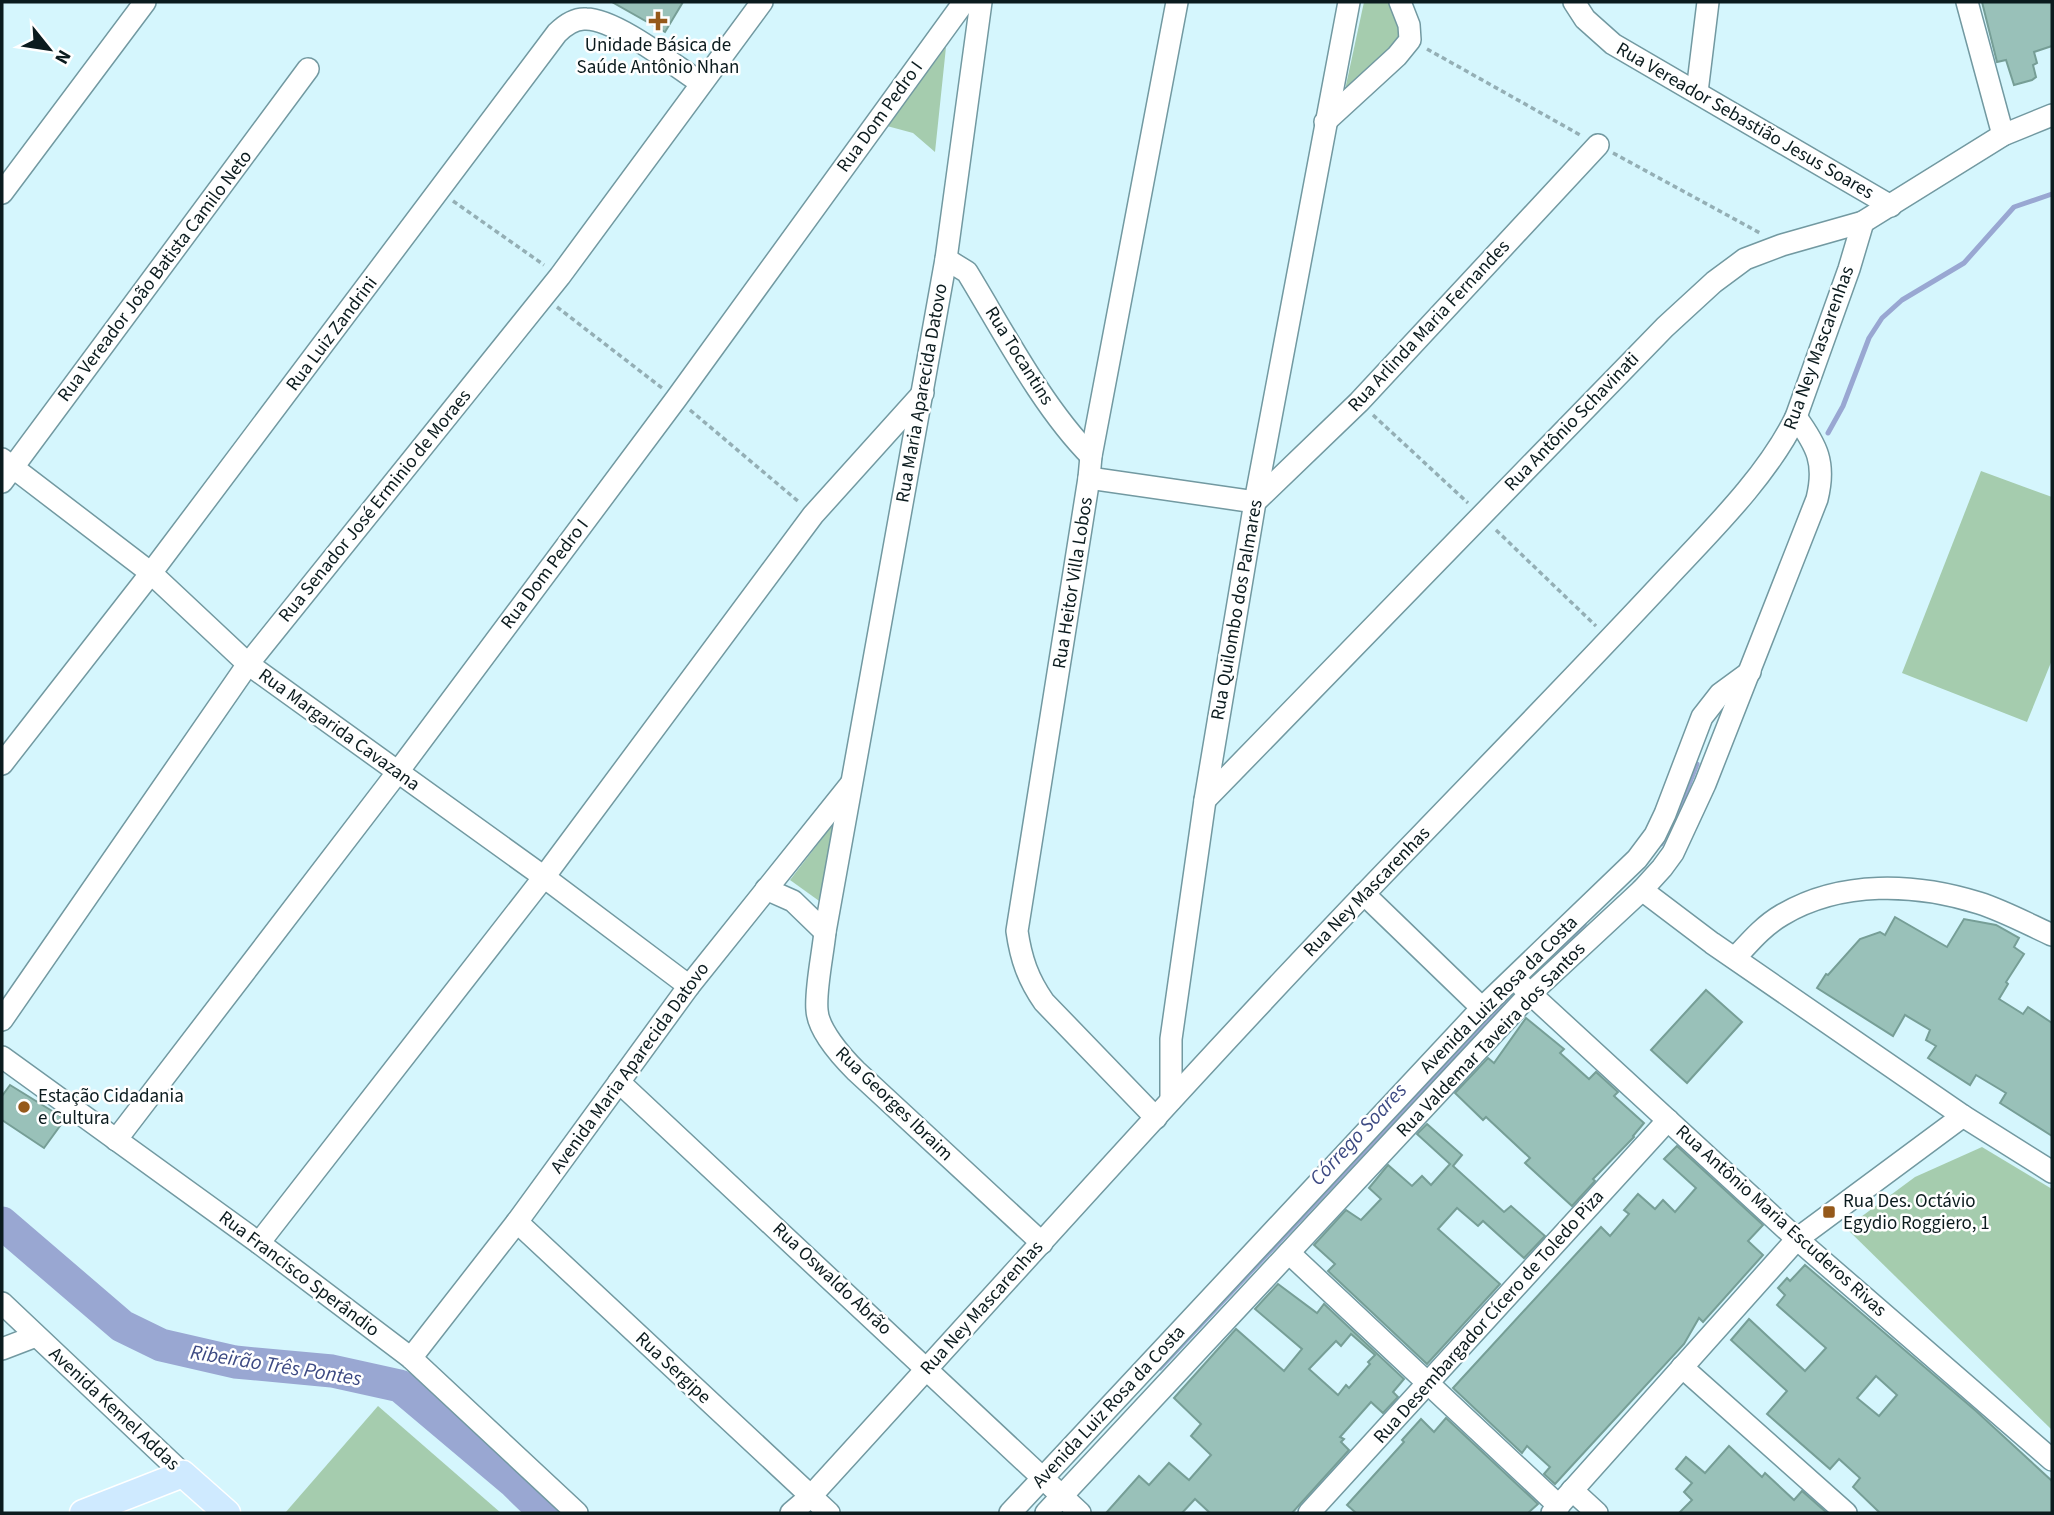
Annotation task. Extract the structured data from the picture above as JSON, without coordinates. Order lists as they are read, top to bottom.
{
  "streets": {
    "main road": ["Avenida Kemel Addas"],
    "street": [
      "Rua Dom Pedro I",
      "Rua Vereador Sebastião Jesus Soares",
      "Rua Vereador João Batista Camilo Neto",
      "Rua Arlinda Maria Fernandes",
      "Rua Luiz Zandrini",
      "Rua Ney Mascarenhas",
      "Rua Tocantins",
      "Rua Maria Aparecida Datovo",
      "Rua Antônio Schavinati",
      "Rua Senador José Erminio de Moraes",
      "Rua Heitor Villa Lobos",
      "Rua Quilombo dos Palmares",
      "Rua Margarida Cavazana",
      "Avenida Luiz Rosa da Costa",
      "Rua Valdemar Taveira dos Santos",
      "Avenida Maria Aparecida Datovo",
      "Rua Georges Ibraim",
      "Rua Antônio Maria Escuderos Rivas",
      "Rua Francisco Sperândio",
      "Rua Oswaldo Abrão",
      "Rua Desembargador Cícero de Toledo Piza",
      "Rua Sergipe"
    ]
  },
  "crossings": [
    ["Rua Dom Pedro I", "Rua Margarida Cavazana"],
    ["Rua Dom Pedro I", "Rua Francisco Sperândio"],
    ["Rua Vereador Sebastião Jesus Soares", "Rua Antônio Schavinati"],
    ["Rua Vereador João Batista Camilo Neto", "Rua Margarida Cavazana"],
    ["Rua Arlinda Maria Fernandes", "Rua Quilombo dos Palmares"],
    ["Rua Luiz Zandrini", "Rua Senador José Erminio de Moraes"],
    ["Rua Luiz Zandrini", "Rua Margarida Cavazana"],
    ["Rua Ney Mascarenhas", "Rua Antônio Schavinati"],
    ["Rua Ney Mascarenhas", "Rua Heitor Villa Lobos"],
    ["Rua Ney Mascarenhas", "Rua Quilombo dos Palmares"],
    ["Rua Ney Mascarenhas", "Rua Valdemar Taveira dos Santos"],
    ["Rua Ney Mascarenhas", "Rua Georges Ibraim"],
    ["Rua Ney Mascarenhas", "Rua Oswaldo Abrão"],
    ["Rua Ney Mascarenhas", "Rua Sergipe"],
    ["Rua Tocantins", "Rua Maria Aparecida Datovo"],
    ["Rua Tocantins", "Rua Heitor Villa Lobos"],
    ["Rua Maria Aparecida Datovo", "Avenida Maria Aparecida Datovo"],
    ["Rua Maria Aparecida Datovo", "Rua Georges Ibraim"],
    ["Rua Antônio Schavinati", "Rua Quilombo dos Palmares"],
    ["Rua Senador José Erminio de Moraes", "Rua Margarida Cavazana"],
    ["Rua Margarida Cavazana", "Avenida Maria Aparecida Datovo"],
    ["Avenida Luiz Rosa da Costa", "Rua Valdemar Taveira dos Santos"],
    ["Avenida Luiz Rosa da Costa", "Rua Antônio Maria Escuderos Rivas"],
    ["Avenida Luiz Rosa da Costa", "Rua Oswaldo Abrão"],
    ["Rua Valdemar Taveira dos Santos", "Rua Antônio Maria Escuderos Rivas"],
    ["Rua Valdemar Taveira dos Santos", "Rua Oswaldo Abrão"],
    ["Avenida Maria Aparecida Datovo", "Rua Georges Ibraim"],
    ["Avenida Maria Aparecida Datovo", "Rua Francisco Sperândio"],
    ["Avenida Maria Aparecida Datovo", "Rua Oswaldo Abrão"],
    ["Avenida Maria Aparecida Datovo", "Rua Sergipe"],
    ["Rua Antônio Maria Escuderos Rivas", "Rua Desembargador Cícero de Toledo Piza"]
  ],
  "water": ["Córrego Soares", "Ribeirão Três Pontes"],
  "places": {
    "health": ["Unidade Básica de Saúde Antônio Nhan"],
    "other": ["Estação Cidadania e Cultura"],
    "transit": ["Rua Des. Octávio Egydio Roggiero, 1"]
  },
  "north": "bottom right"
}
